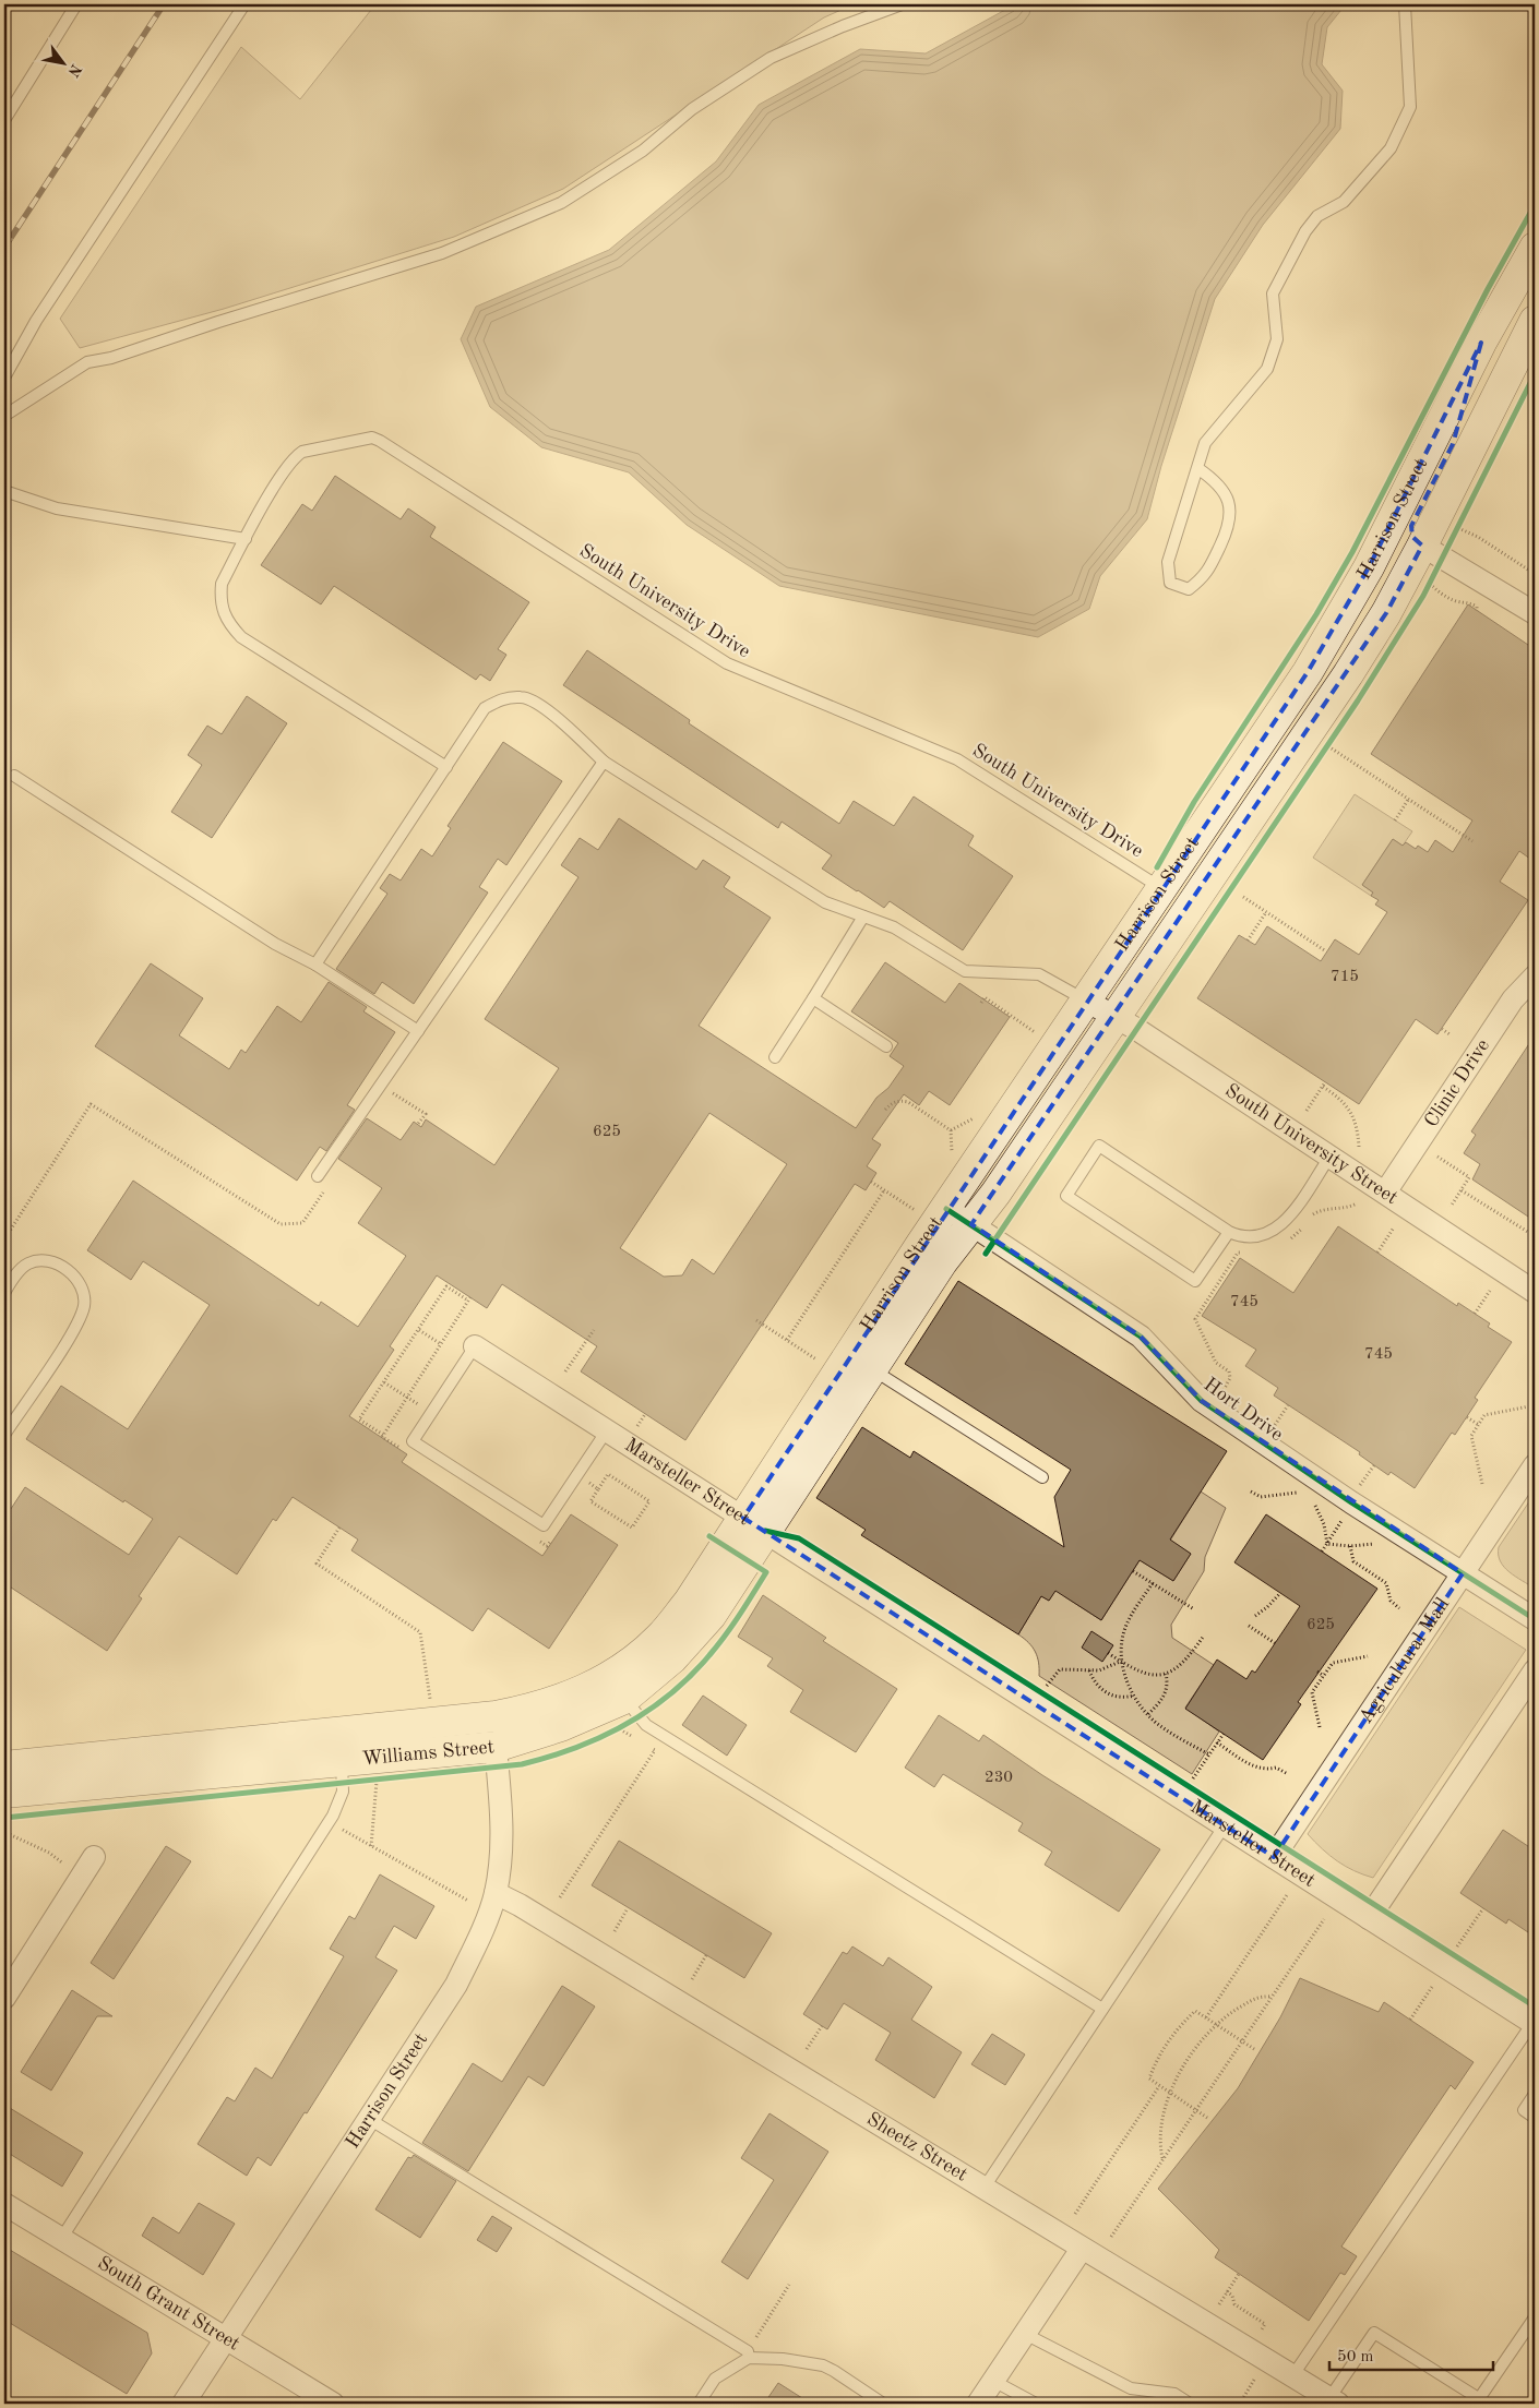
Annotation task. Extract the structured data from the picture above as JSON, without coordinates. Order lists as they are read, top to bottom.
{
  "streets": {
    "main road": ["Harrison Street", "Williams Street"],
    "street": [
      "Clinic Drive",
      "South University Street",
      "Hort Drive",
      "Marsteller Street",
      "Agricultural Mall",
      "Sheetz Street",
      "South Grant Street"
    ],
    "lane": ["South University Drive"]
  },
  "crossings": [
    ["Harrison Street", "South University Drive"],
    ["Harrison Street", "South University Street"],
    ["Harrison Street", "Hort Drive"],
    ["Harrison Street", "Marsteller Street"],
    ["Harrison Street", "Williams Street"],
    ["Harrison Street", "Sheetz Street"],
    ["Harrison Street", "South Grant Street"],
    ["Clinic Drive", "South University Street"],
    ["Hort Drive", "Agricultural Mall"],
    ["Marsteller Street", "Agricultural Mall"],
    ["Marsteller Street", "Williams Street"]
  ],
  "house_numbers": [
    "715",
    "625",
    "745",
    "745",
    "625",
    "230"
  ],
  "scale_bar": "50 m",
  "north": "bottom right"
}
